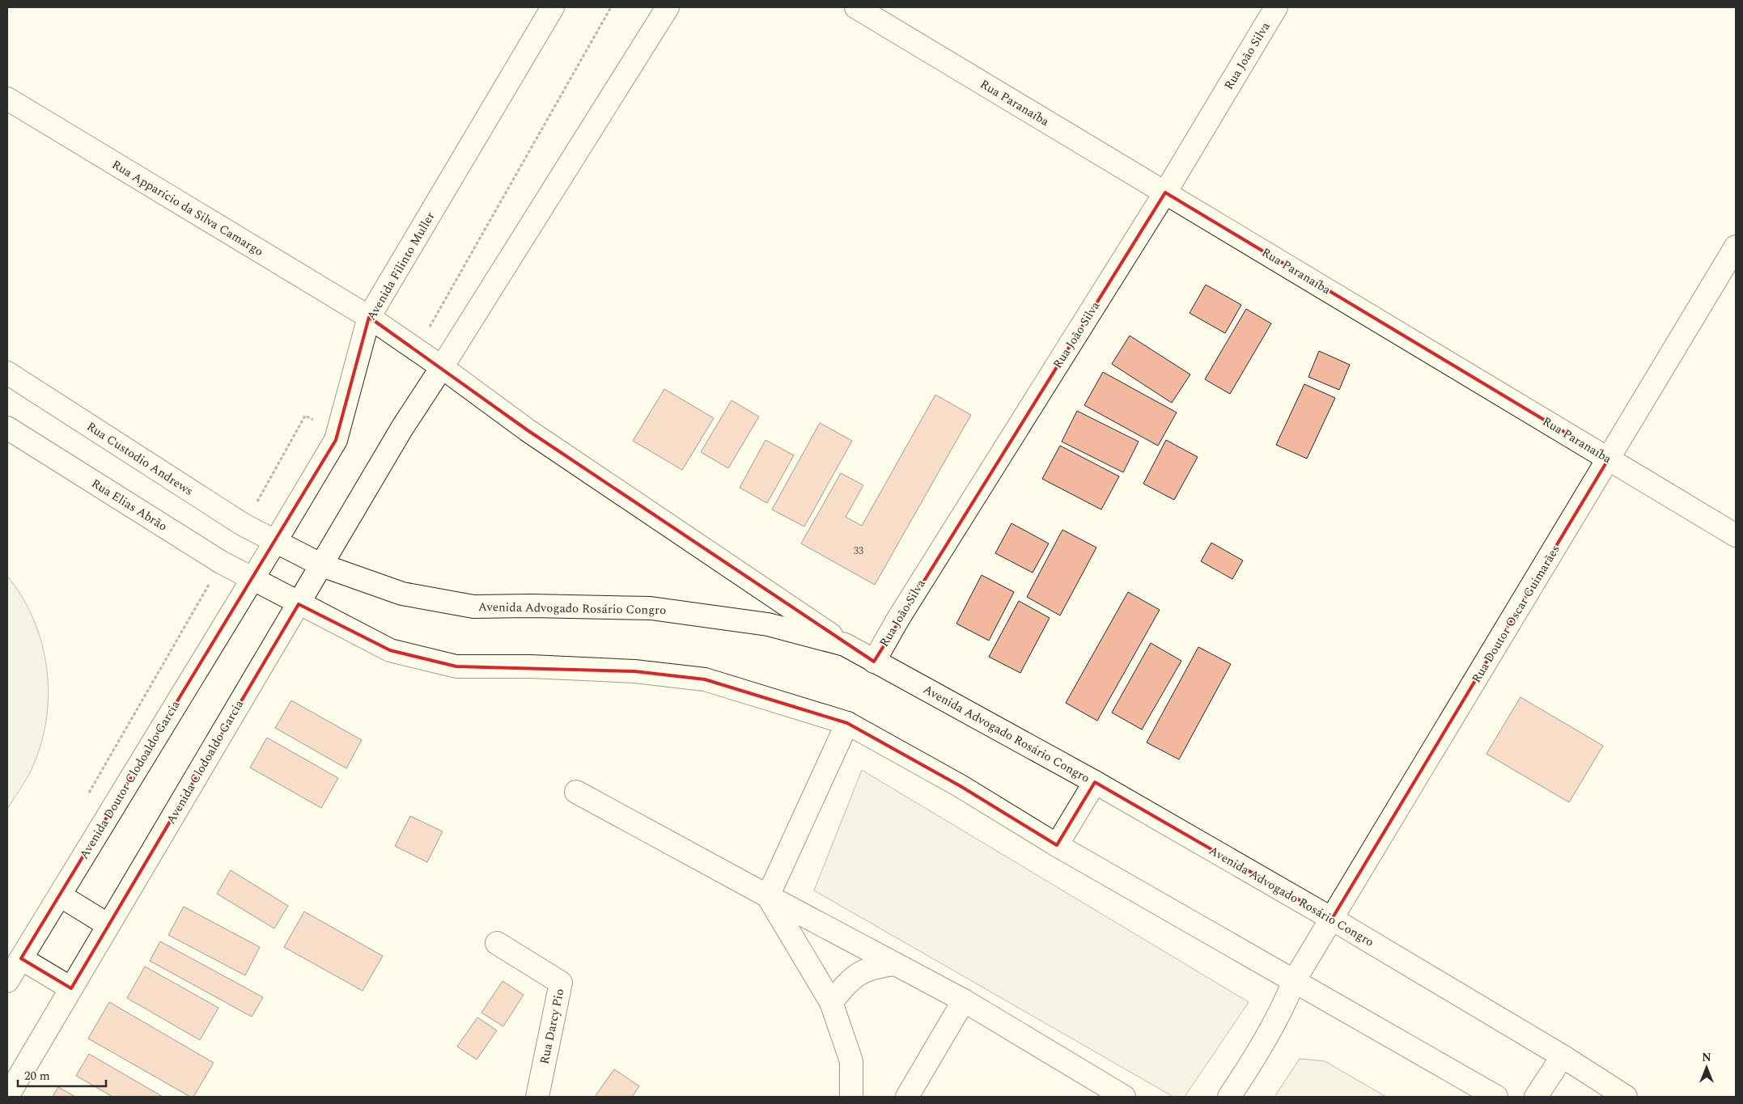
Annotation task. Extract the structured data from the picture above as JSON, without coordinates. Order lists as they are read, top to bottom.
{
  "streets": {
    "main road": [
      "Rua João Silva",
      "Rua Paranaíba",
      "Rua Apparício da Silva Camargo",
      "Avenida Filinto Muller",
      "Rua Custodio Andrews",
      "Rua Elias Abrão",
      "Avenida Advogado Rosário Congro",
      "Rua Doutor Oscar Guimarães",
      "Avenida Clodoaldo Garcia",
      "Avenida Doutor Clodoaldo Garcia",
      "Rua Darcy Pio"
    ]
  },
  "crossings": [
    ["Rua João Silva", "Rua Paranaíba"],
    ["Rua João Silva", "Avenida Advogado Rosário Congro"],
    ["Rua Paranaíba", "Rua Doutor Oscar Guimarães"],
    ["Rua Apparício da Silva Camargo", "Avenida Filinto Muller"],
    ["Rua Apparício da Silva Camargo", "Avenida Advogado Rosário Congro"],
    ["Rua Apparício da Silva Camargo", "Avenida Clodoaldo Garcia"],
    ["Avenida Filinto Muller", "Rua Custodio Andrews"],
    ["Avenida Filinto Muller", "Rua Elias Abrão"],
    ["Avenida Filinto Muller", "Avenida Advogado Rosário Congro"],
    ["Avenida Filinto Muller", "Avenida Doutor Clodoaldo Garcia"],
    ["Rua Custodio Andrews", "Avenida Advogado Rosário Congro"],
    ["Rua Elias Abrão", "Avenida Clodoaldo Garcia"],
    ["Rua Elias Abrão", "Avenida Doutor Clodoaldo Garcia"],
    ["Avenida Advogado Rosário Congro", "Rua Doutor Oscar Guimarães"],
    ["Avenida Advogado Rosário Congro", "Avenida Clodoaldo Garcia"]
  ],
  "house_numbers": ["33"],
  "scale_bar": "20 m",
  "north": "top"
}
